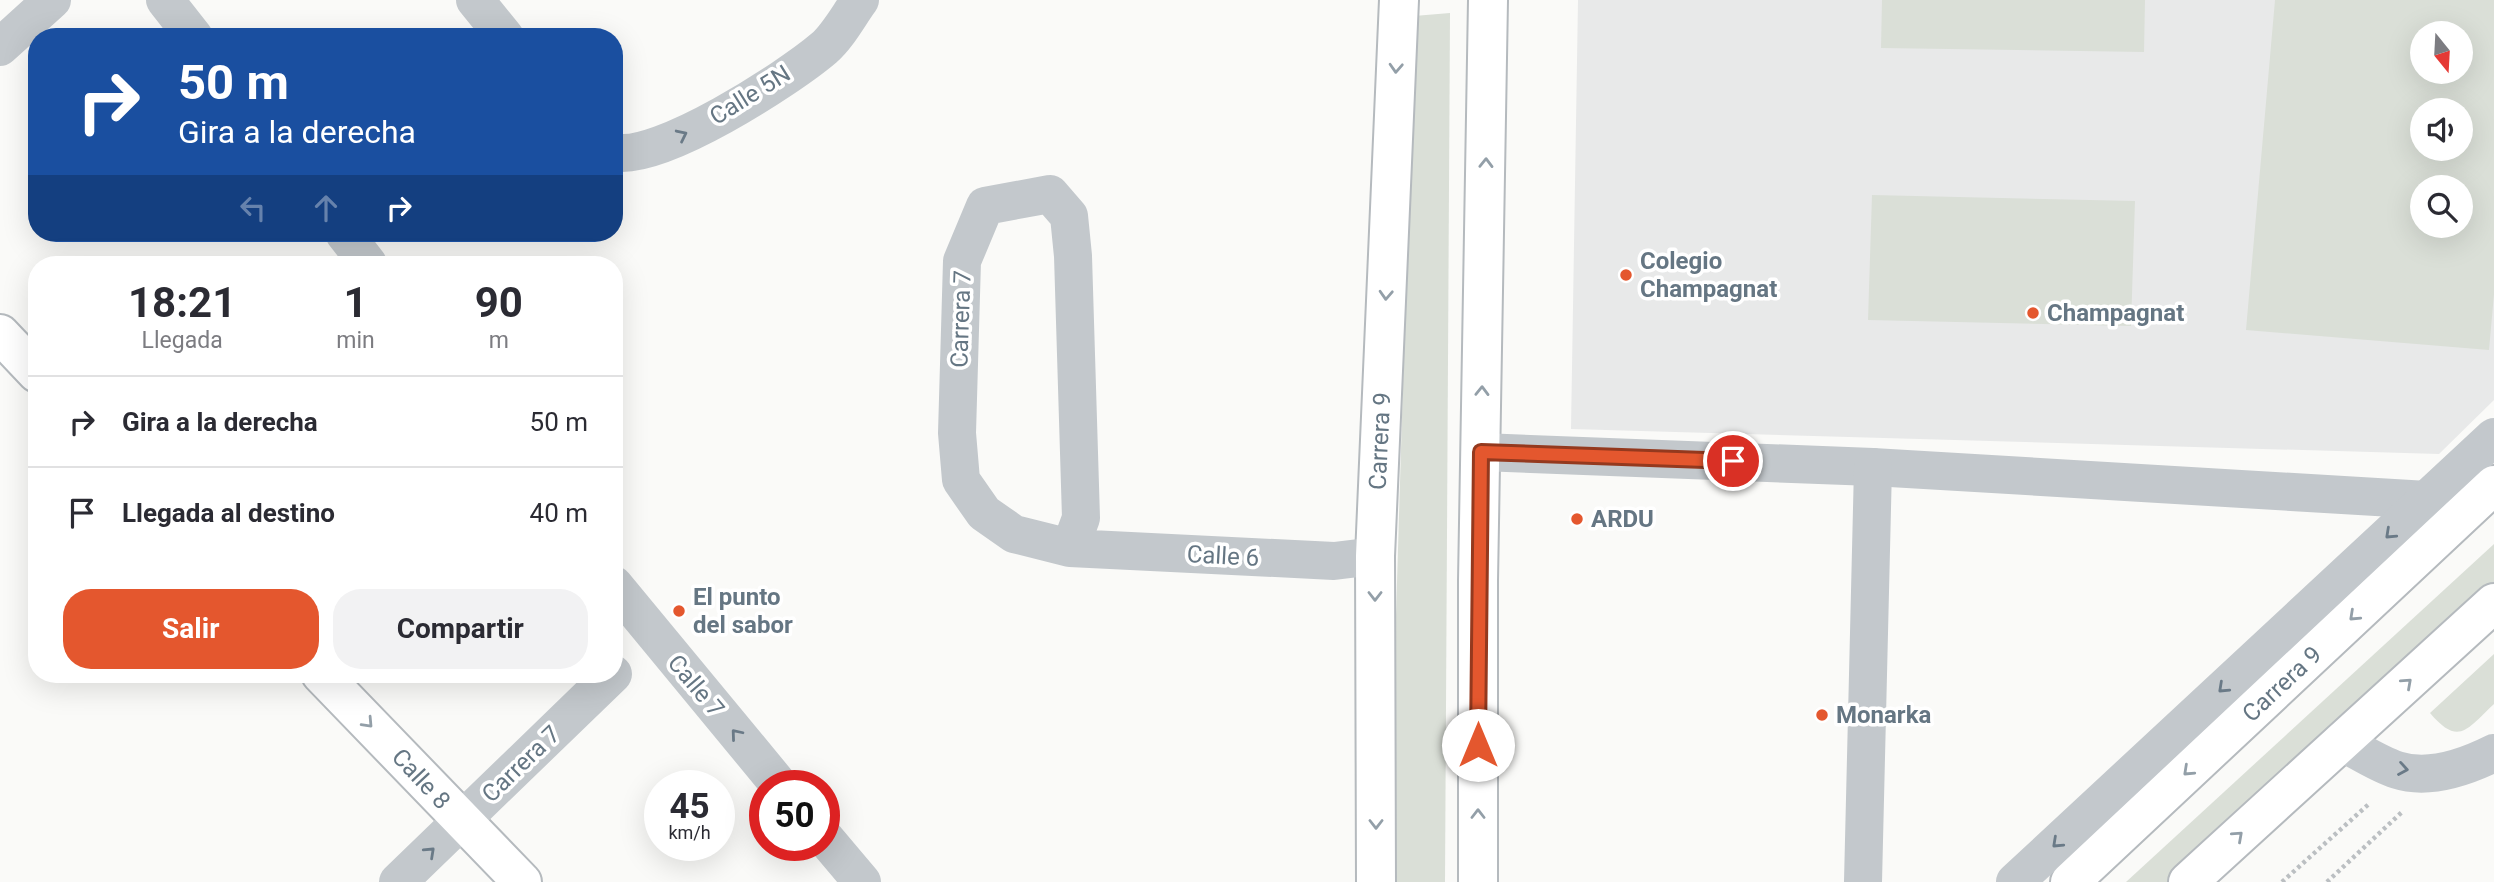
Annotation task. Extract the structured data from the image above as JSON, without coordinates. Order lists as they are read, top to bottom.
{
  "streets": {
    "main road": ["Carrera 9", "Calle 8"],
    "street": [
      "Calle 5N",
      "Carrera 7",
      "Calle 6",
      "Calle 7"
    ]
  },
  "crossings": [
    ["Carrera 7", "Calle 6"],
    ["Carrera 7", "Calle 7"],
    ["Carrera 7", "Calle 8"],
    ["Carrera 9", "Calle 6"]
  ],
  "one_way": ["Calle 5N", "Calle 7", "Calle 8"],
  "places": [
    "Colegio Champagnat",
    "Champagnat",
    "ARDU",
    "El punto del sabor",
    "Monarka"
  ],
  "north": "bottom",
  "page": {
    "turn": ["50 m", "Gira a la derecha"],
    "eta": [
      "18:21",
      "Llegada",
      "1",
      "min",
      "90",
      "m"
    ],
    "list": [
      {
        "name": "Gira a la derecha",
        "value": "50 m"
      },
      {
        "name": "Llegada al destino",
        "value": "40 m"
      }
    ],
    "buttons": ["Salir", "Compartir"],
    "speed": "45 km/h",
    "limit": "50"
  }
}
